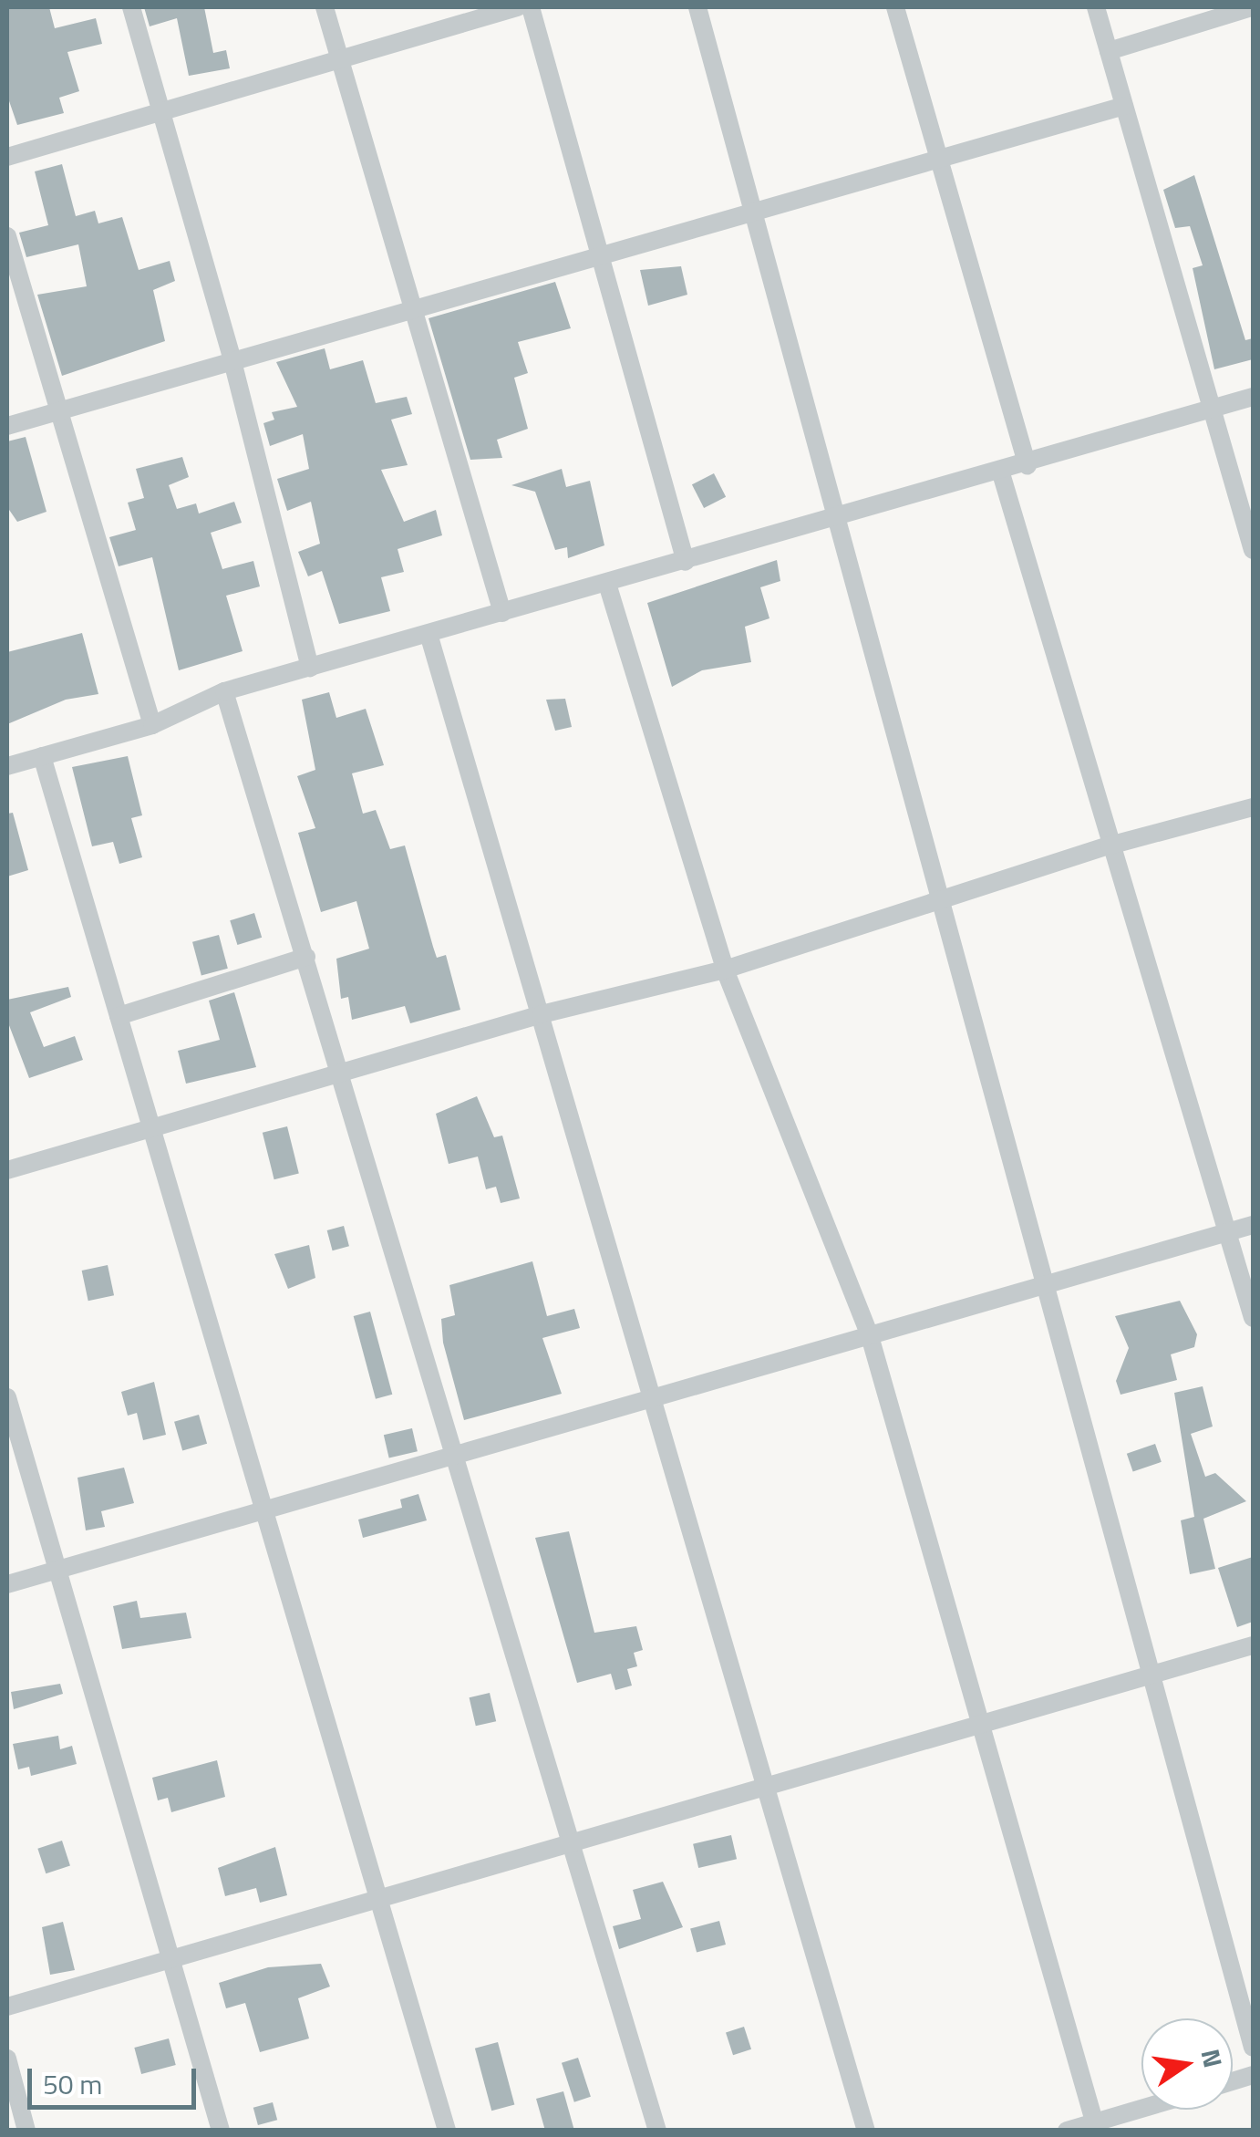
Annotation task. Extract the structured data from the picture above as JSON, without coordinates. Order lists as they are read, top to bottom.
{
  "scale_bar": "50 m",
  "north": "right"
}
